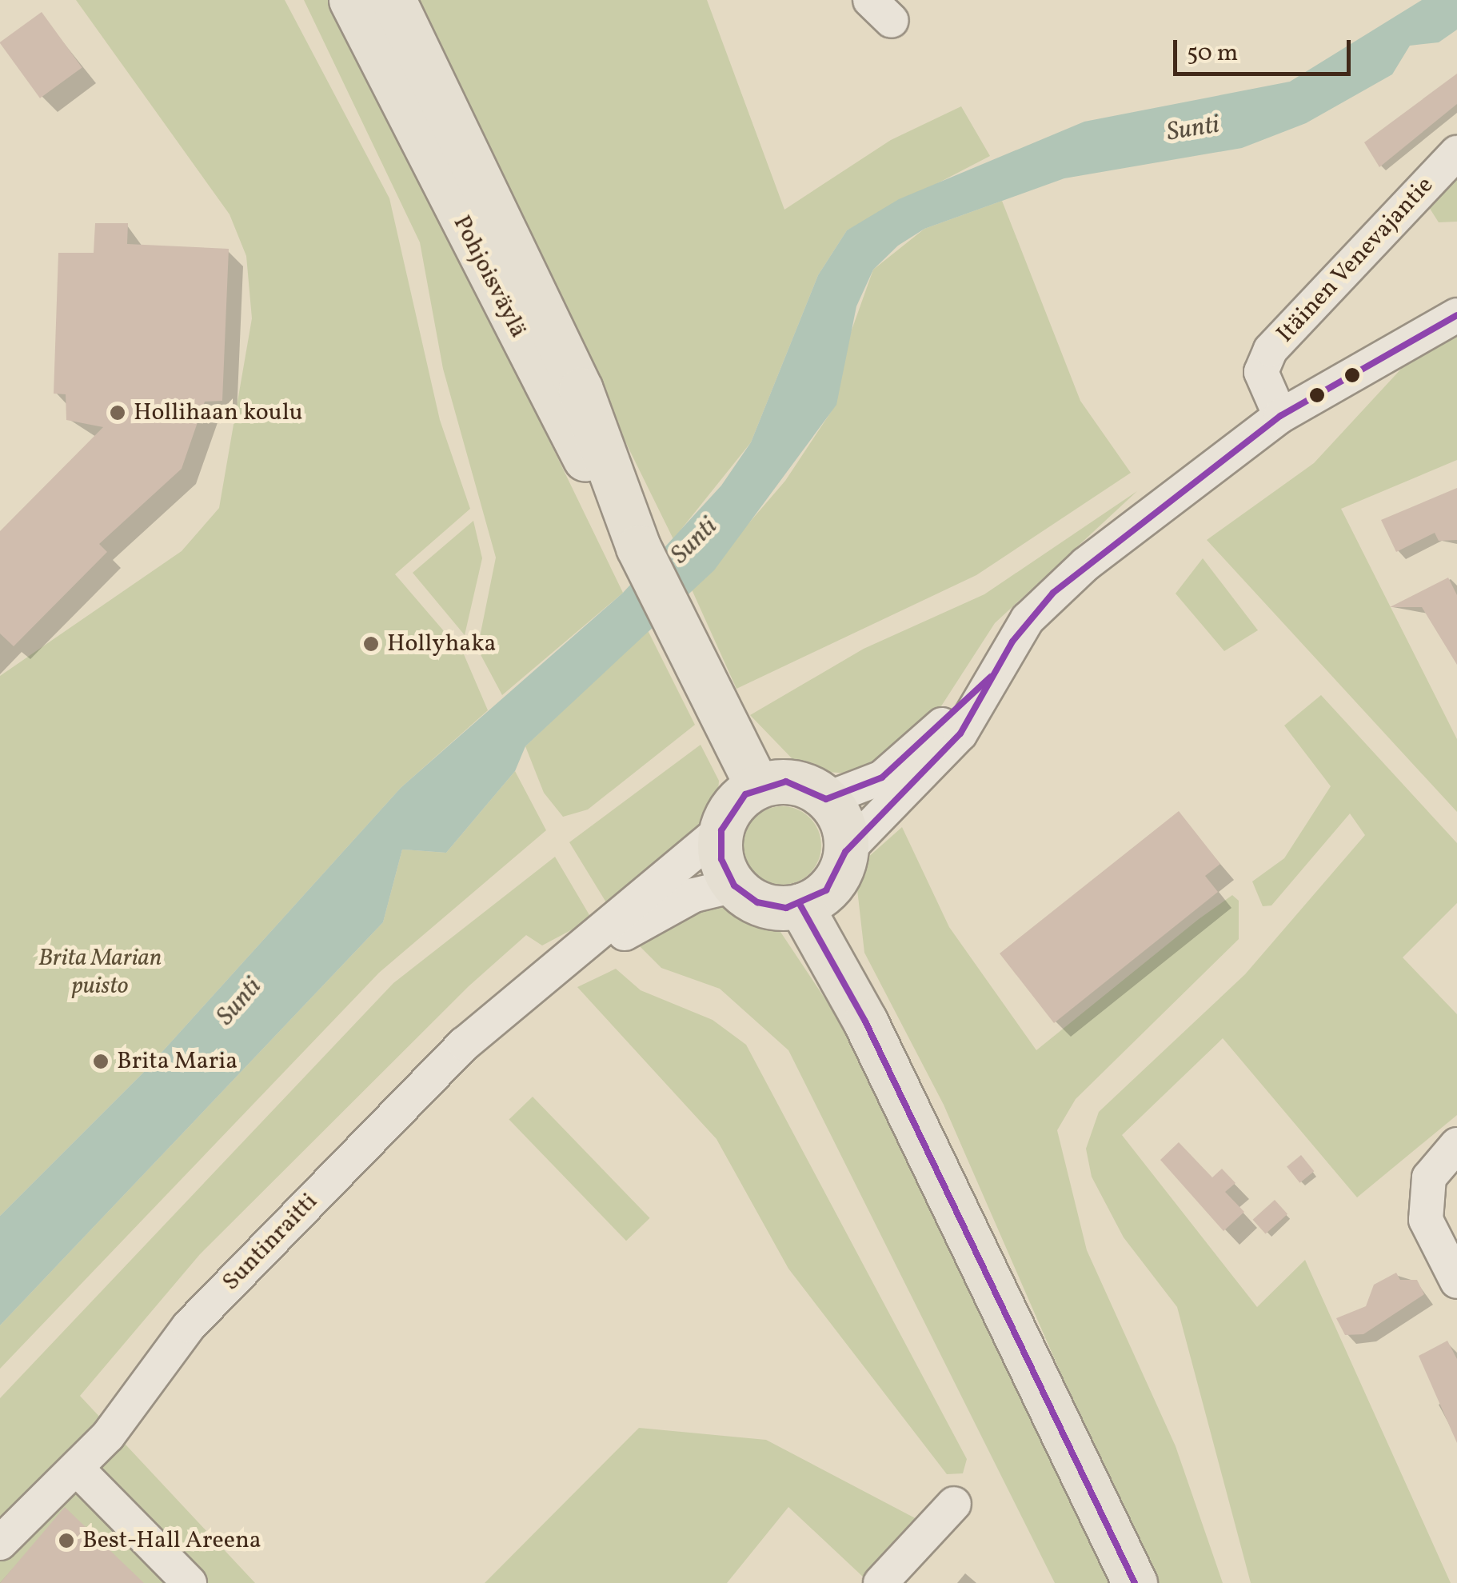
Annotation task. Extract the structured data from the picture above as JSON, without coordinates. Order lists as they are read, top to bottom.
{
  "streets": {
    "main road": ["Pohjoisväylä"],
    "street": ["Itäinen Venevajantie", "Suntinraitti"]
  },
  "crossings": [
    ["Pohjoisväylä", "Suntinraitti"]
  ],
  "water": ["Sunti"],
  "parks": ["Brita Marian puisto"],
  "places": [
    "Hollihaan koulu",
    "Hollyhaka",
    "Brita Maria",
    "Best‑Hall Areena"
  ],
  "scale_bar": "50 m"
}
